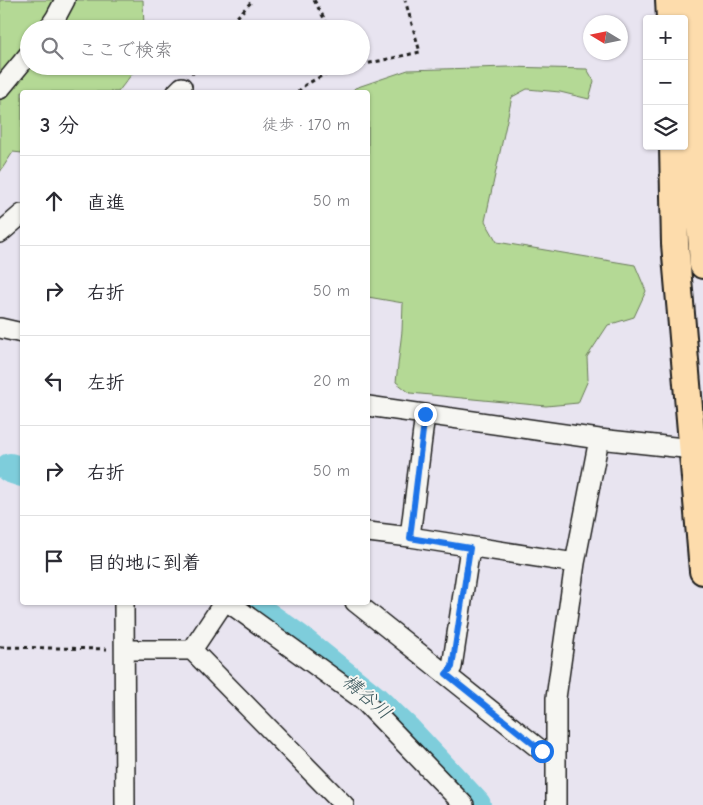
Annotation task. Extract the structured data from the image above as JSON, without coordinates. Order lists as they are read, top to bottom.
{
  "water": ["構谷川"],
  "north": "left",
  "page": {
    "map_buttons": ["+", "−"],
    "search": "ここで検索",
    "heading": ["3 分", "徒歩 · 170 m"],
    "list": [
      ["直進", "50 m"],
      ["右折", "50 m"],
      ["左折", "20 m"],
      ["右折", "50 m"],
      "目的地に到着"
    ]
  }
}
